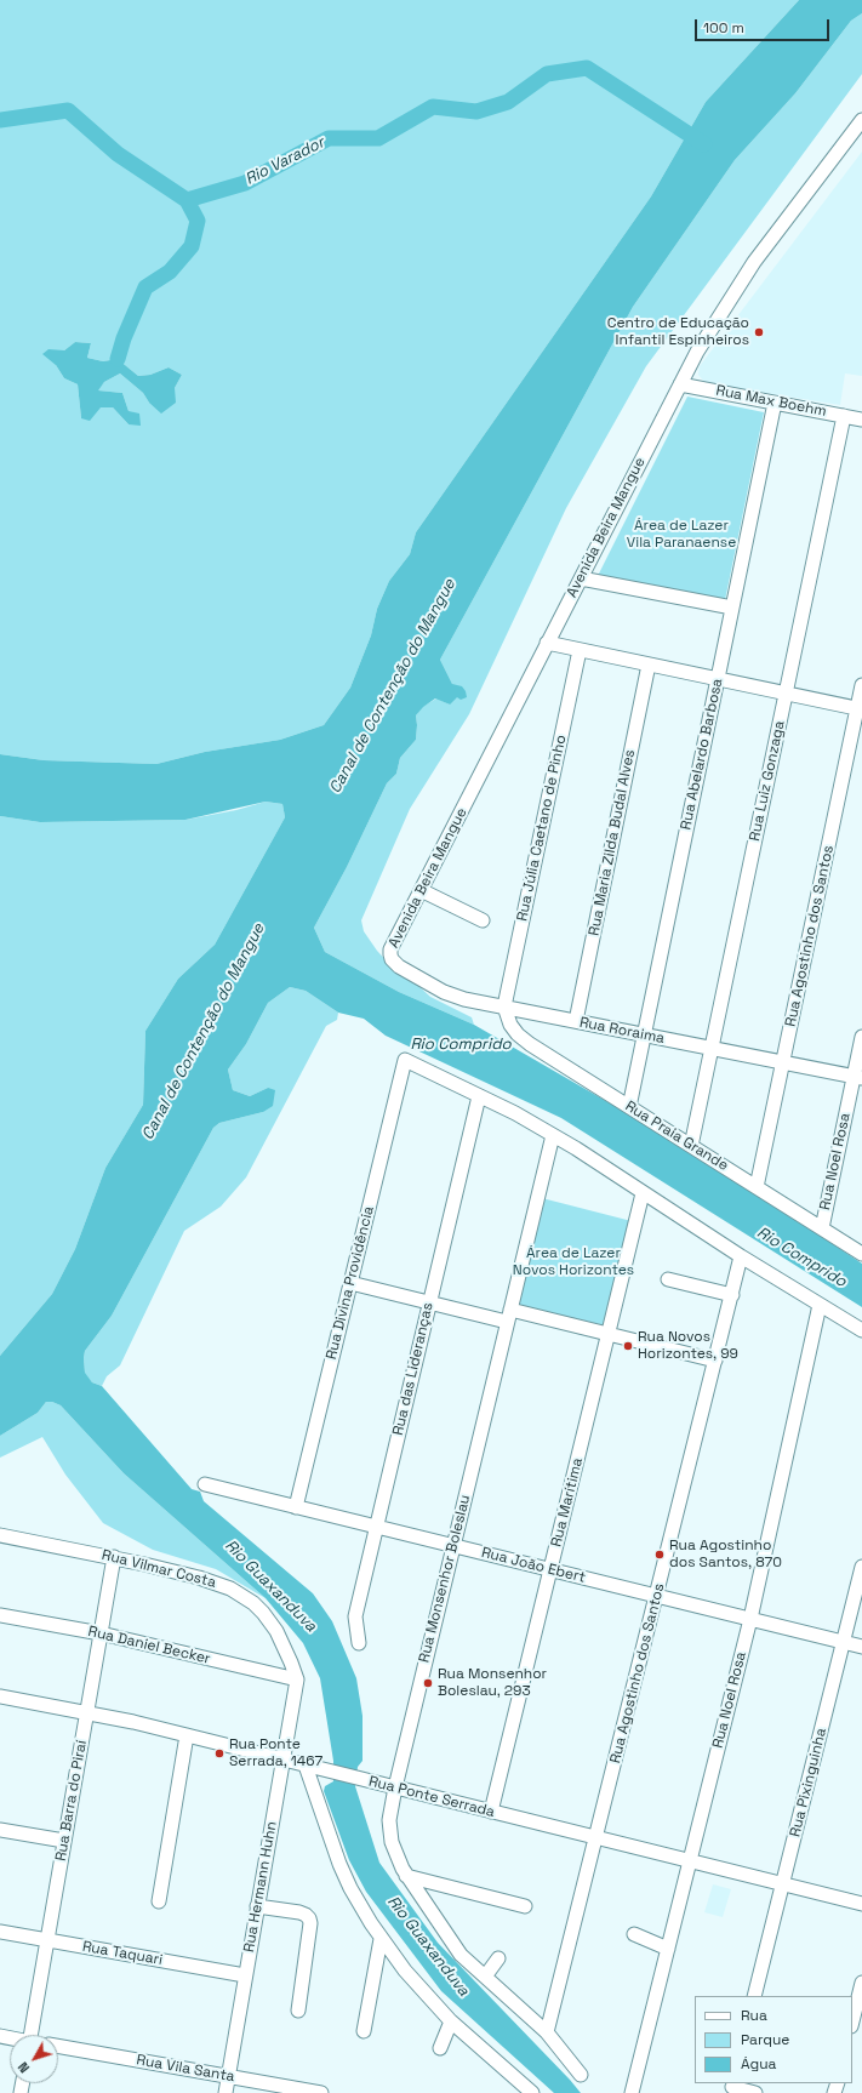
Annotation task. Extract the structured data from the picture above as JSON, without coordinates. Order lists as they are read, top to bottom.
{
  "streets": {
    "street": [
      "Rua Max Boehm",
      "Avenida Beira Mangue",
      "Rua Abelardo Barbosa",
      "Rua Luiz Gonzaga",
      "Rua Júlia Caetano de Pinho",
      "Rua Maria Zilda Budal Alves",
      "Rua Agostinho dos Santos",
      "Rua Roraima",
      "Rua Praia Grande",
      "Rua Noel Rosa",
      "Rua Divina Providência",
      "Rua das Lideranças",
      "Rua Marítima",
      "Rua João Ebert",
      "Rua Vilmar Costa",
      "Rua Monsenhor Boleslau",
      "Rua Daniel Becker",
      "Rua Pixinguinha",
      "Rua Ponte Serrada",
      "Rua Barra do Piraí",
      "Rua Hermann Huhn",
      "Rua Taquari",
      "Rua Vila Santa"
    ]
  },
  "crossings": [
    ["Rua Max Boehm", "Avenida Beira Mangue"],
    ["Rua Max Boehm", "Rua Abelardo Barbosa"],
    ["Rua Max Boehm", "Rua Luiz Gonzaga"],
    ["Avenida Beira Mangue", "Rua Roraima"],
    ["Rua Abelardo Barbosa", "Rua Roraima"],
    ["Rua Abelardo Barbosa", "Rua Praia Grande"],
    ["Rua Luiz Gonzaga", "Rua Roraima"],
    ["Rua Luiz Gonzaga", "Rua Praia Grande"],
    ["Rua Júlia Caetano de Pinho", "Rua Roraima"],
    ["Rua Júlia Caetano de Pinho", "Rua Praia Grande"],
    ["Rua Maria Zilda Budal Alves", "Rua Roraima"],
    ["Rua Agostinho dos Santos", "Rua Roraima"],
    ["Rua Agostinho dos Santos", "Rua Praia Grande"],
    ["Rua Agostinho dos Santos", "Rua João Ebert"],
    ["Rua Agostinho dos Santos", "Rua Monsenhor Boleslau"],
    ["Rua Agostinho dos Santos", "Rua Ponte Serrada"],
    ["Rua Roraima", "Rua Praia Grande"],
    ["Rua Roraima", "Rua Noel Rosa"],
    ["Rua Praia Grande", "Rua Noel Rosa"],
    ["Rua Noel Rosa", "Rua João Ebert"],
    ["Rua Noel Rosa", "Rua Ponte Serrada"],
    ["Rua Divina Providência", "Rua das Lideranças"],
    ["Rua Divina Providência", "Rua João Ebert"],
    ["Rua das Lideranças", "Rua João Ebert"],
    ["Rua Marítima", "Rua João Ebert"],
    ["Rua Marítima", "Rua Ponte Serrada"],
    ["Rua João Ebert", "Rua Monsenhor Boleslau"],
    ["Rua João Ebert", "Rua Pixinguinha"],
    ["Rua Vilmar Costa", "Rua Daniel Becker"],
    ["Rua Vilmar Costa", "Rua Barra do Piraí"],
    ["Rua Vilmar Costa", "Rua Hermann Huhn"],
    ["Rua Monsenhor Boleslau", "Rua Ponte Serrada"],
    ["Rua Daniel Becker", "Rua Barra do Piraí"],
    ["Rua Daniel Becker", "Rua Hermann Huhn"],
    ["Rua Pixinguinha", "Rua Ponte Serrada"],
    ["Rua Ponte Serrada", "Rua Barra do Piraí"],
    ["Rua Ponte Serrada", "Rua Hermann Huhn"],
    ["Rua Barra do Piraí", "Rua Taquari"],
    ["Rua Hermann Huhn", "Rua Taquari"],
    ["Rua Hermann Huhn", "Rua Vila Santa"]
  ],
  "water": [
    "Rio Varador",
    "Canal de Contenção do Mangue",
    "Rio Comprido",
    "Rio Guaxanduva"
  ],
  "parks": ["Área de Lazer Vila Paranaense", "Área de Lazer Novos Horizontes"],
  "places": [
    "Centro de Educação Infantil Espinheiros",
    "Rua Novos Horizontes, 99",
    "Rua Agostinho dos Santos, 870",
    "Rua Monsenhor Boleslau, 293",
    "Rua Ponte Serrada, 1467"
  ],
  "legend": ["Rua", "Parque", "Água"],
  "scale_bar": "100 m",
  "north": "bottom left"
}
